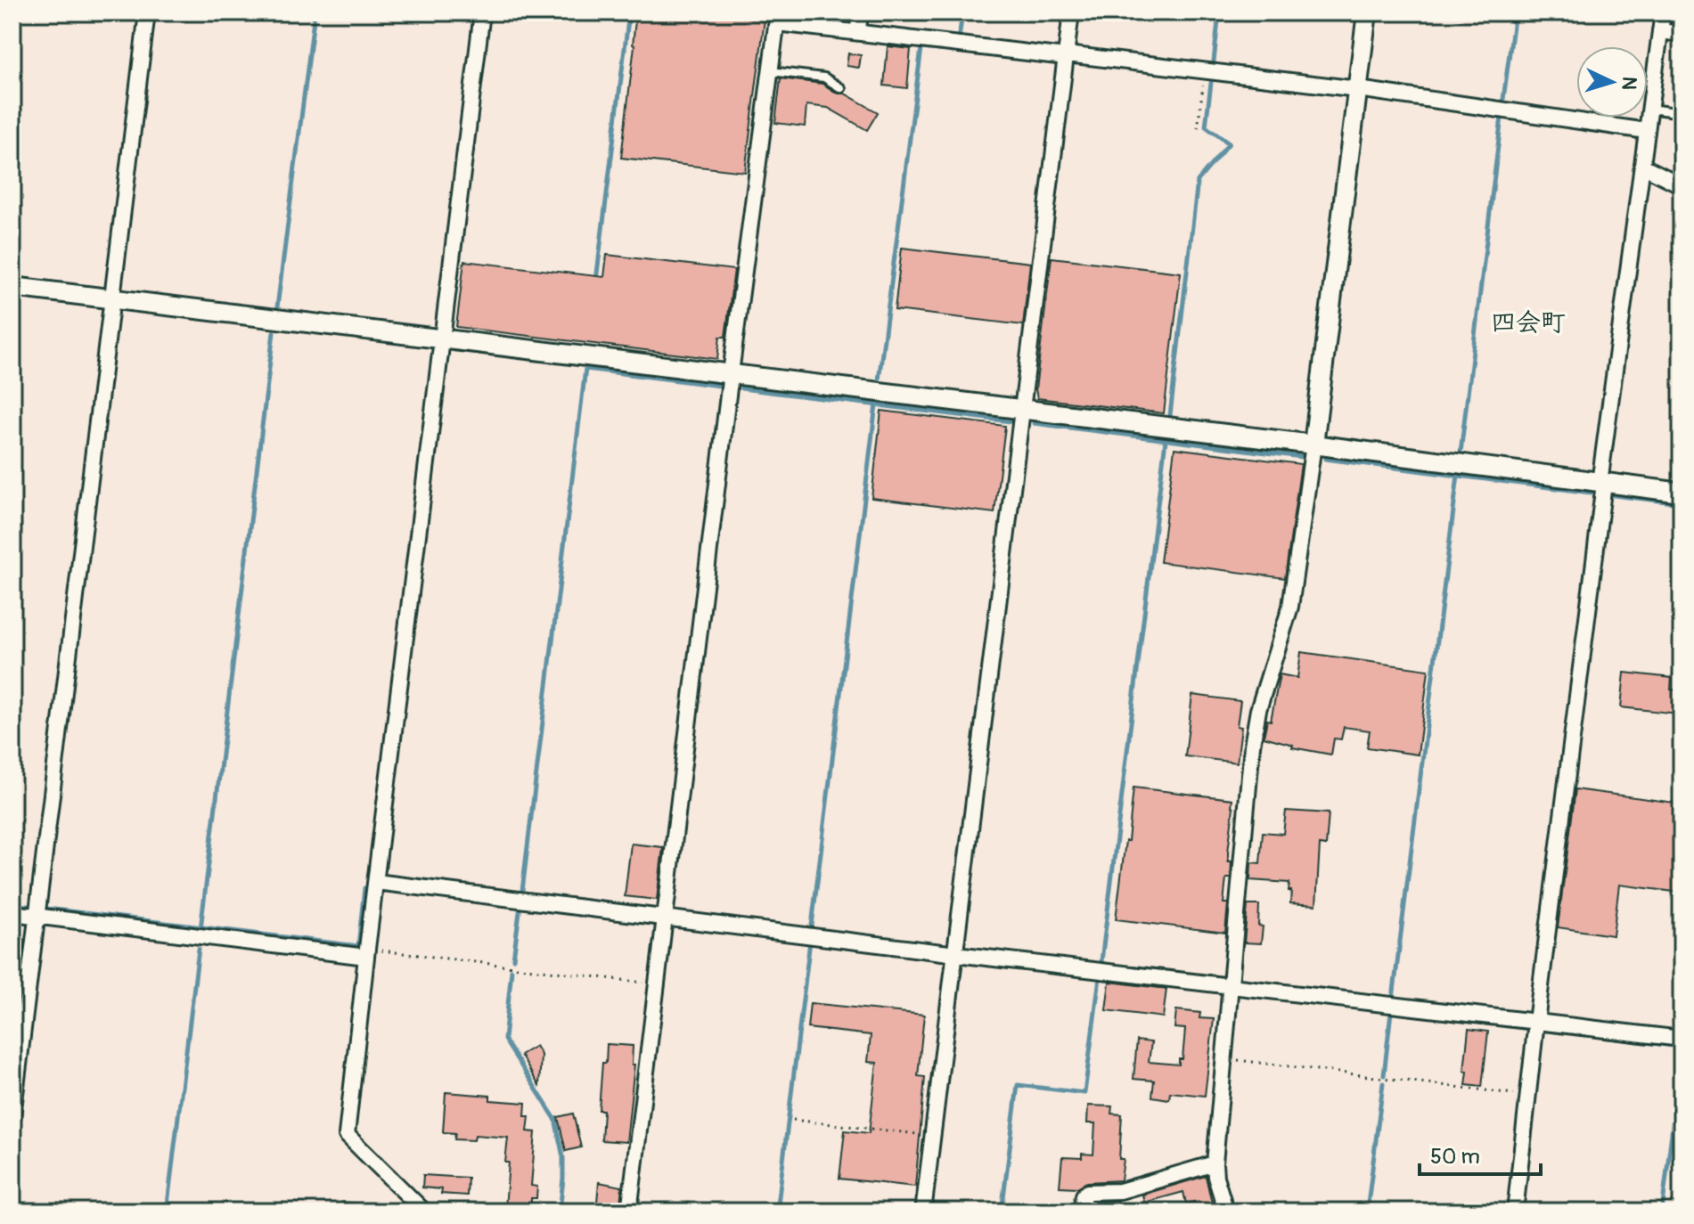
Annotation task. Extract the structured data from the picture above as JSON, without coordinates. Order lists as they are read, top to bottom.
{
  "districts": ["四会町"],
  "scale_bar": "50 m",
  "north": "right"
}
